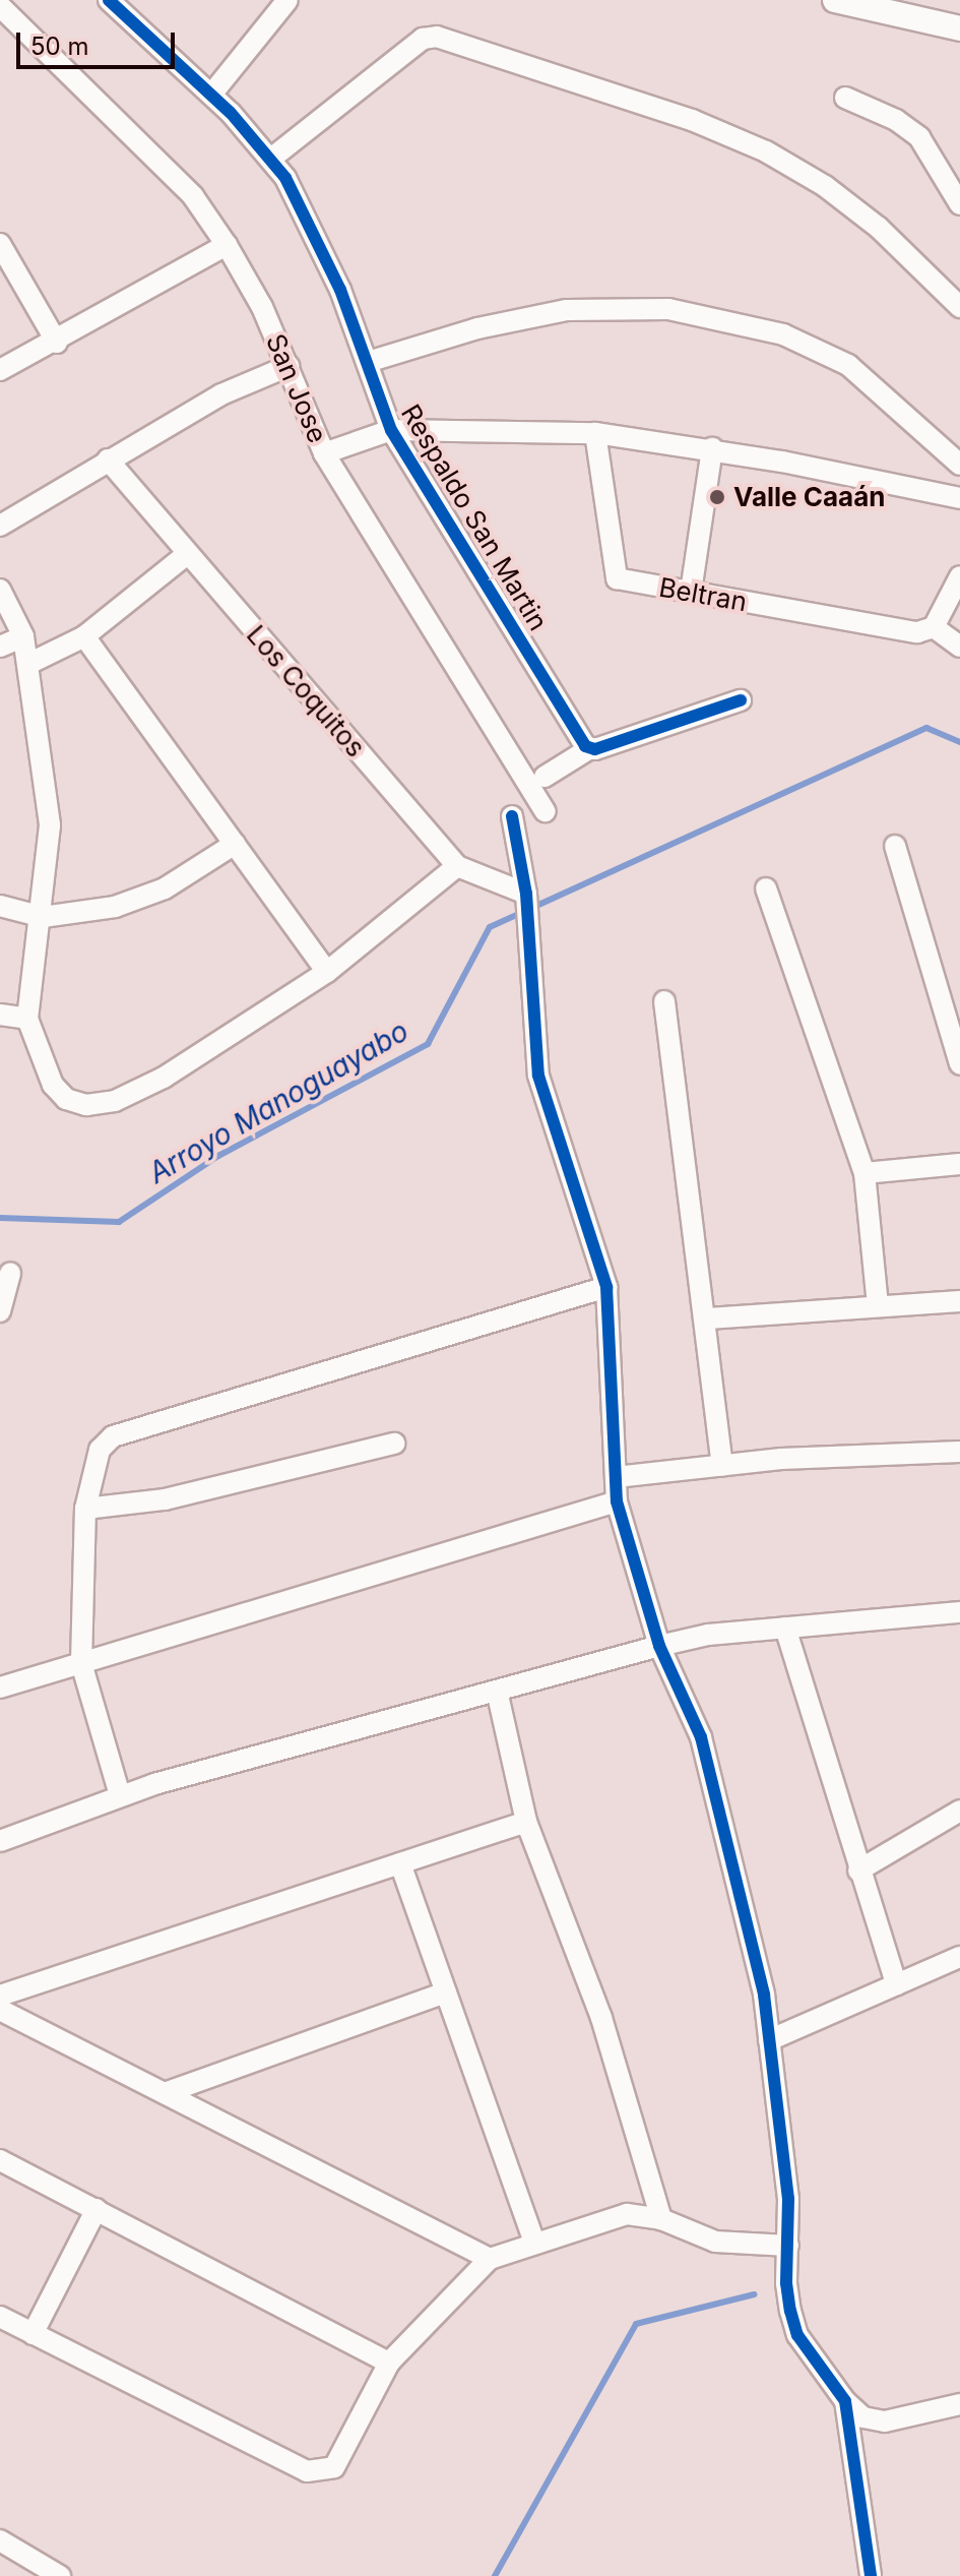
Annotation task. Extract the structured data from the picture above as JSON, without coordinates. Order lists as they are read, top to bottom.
{
  "streets": {
    "street": [
      "San Jose",
      "Respaldo San Martin",
      "Beltran",
      "Los Coquitos"
    ]
  },
  "water": ["Arroyo Manoguayabo"],
  "places": ["Valle Caaán"],
  "scale_bar": "50 m"
}
